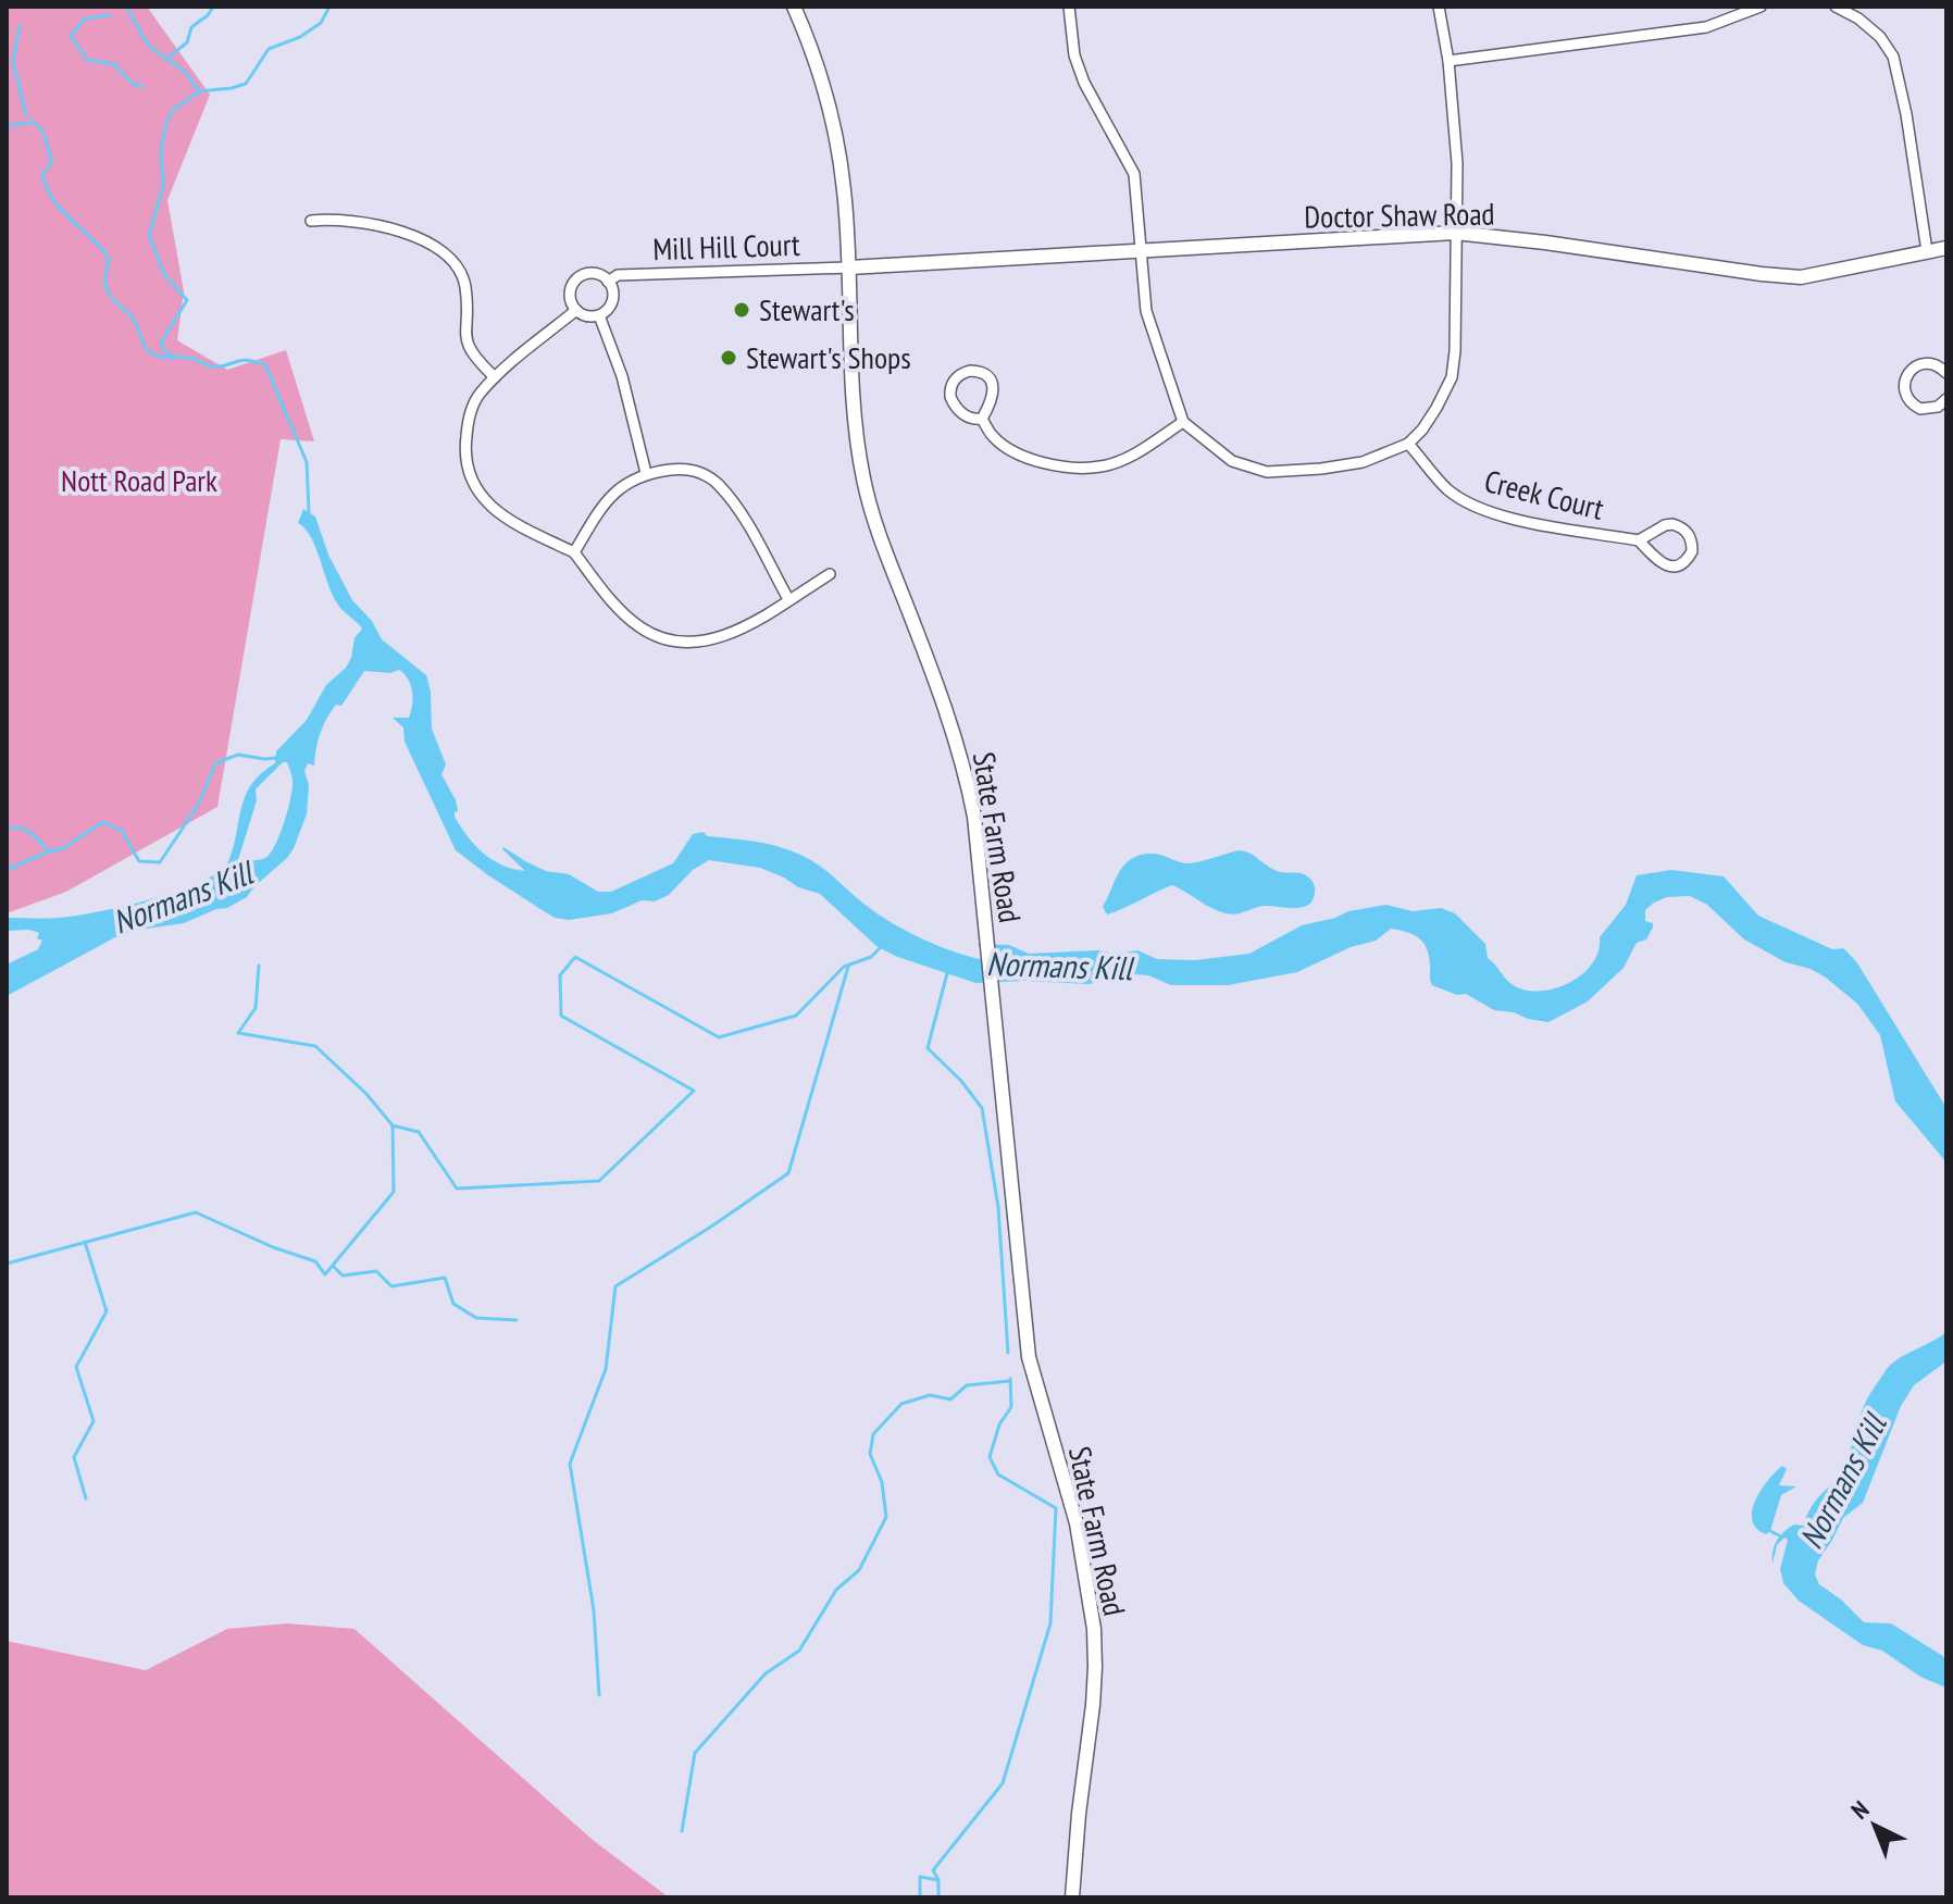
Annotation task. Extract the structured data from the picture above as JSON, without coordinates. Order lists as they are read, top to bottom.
{
  "streets": {
    "main road": ["Doctor Shaw Road", "State Farm Road"],
    "street": ["Mill Hill Court", "Creek Court"]
  },
  "crossings": [
    ["Doctor Shaw Road", "Mill Hill Court"],
    ["Doctor Shaw Road", "State Farm Road"],
    ["Mill Hill Court", "State Farm Road"]
  ],
  "water": ["Normans Kill"],
  "parks": ["Nott Road Park"],
  "places": ["Stewart's", "Stewart's Shops"],
  "north": "top left"
}
